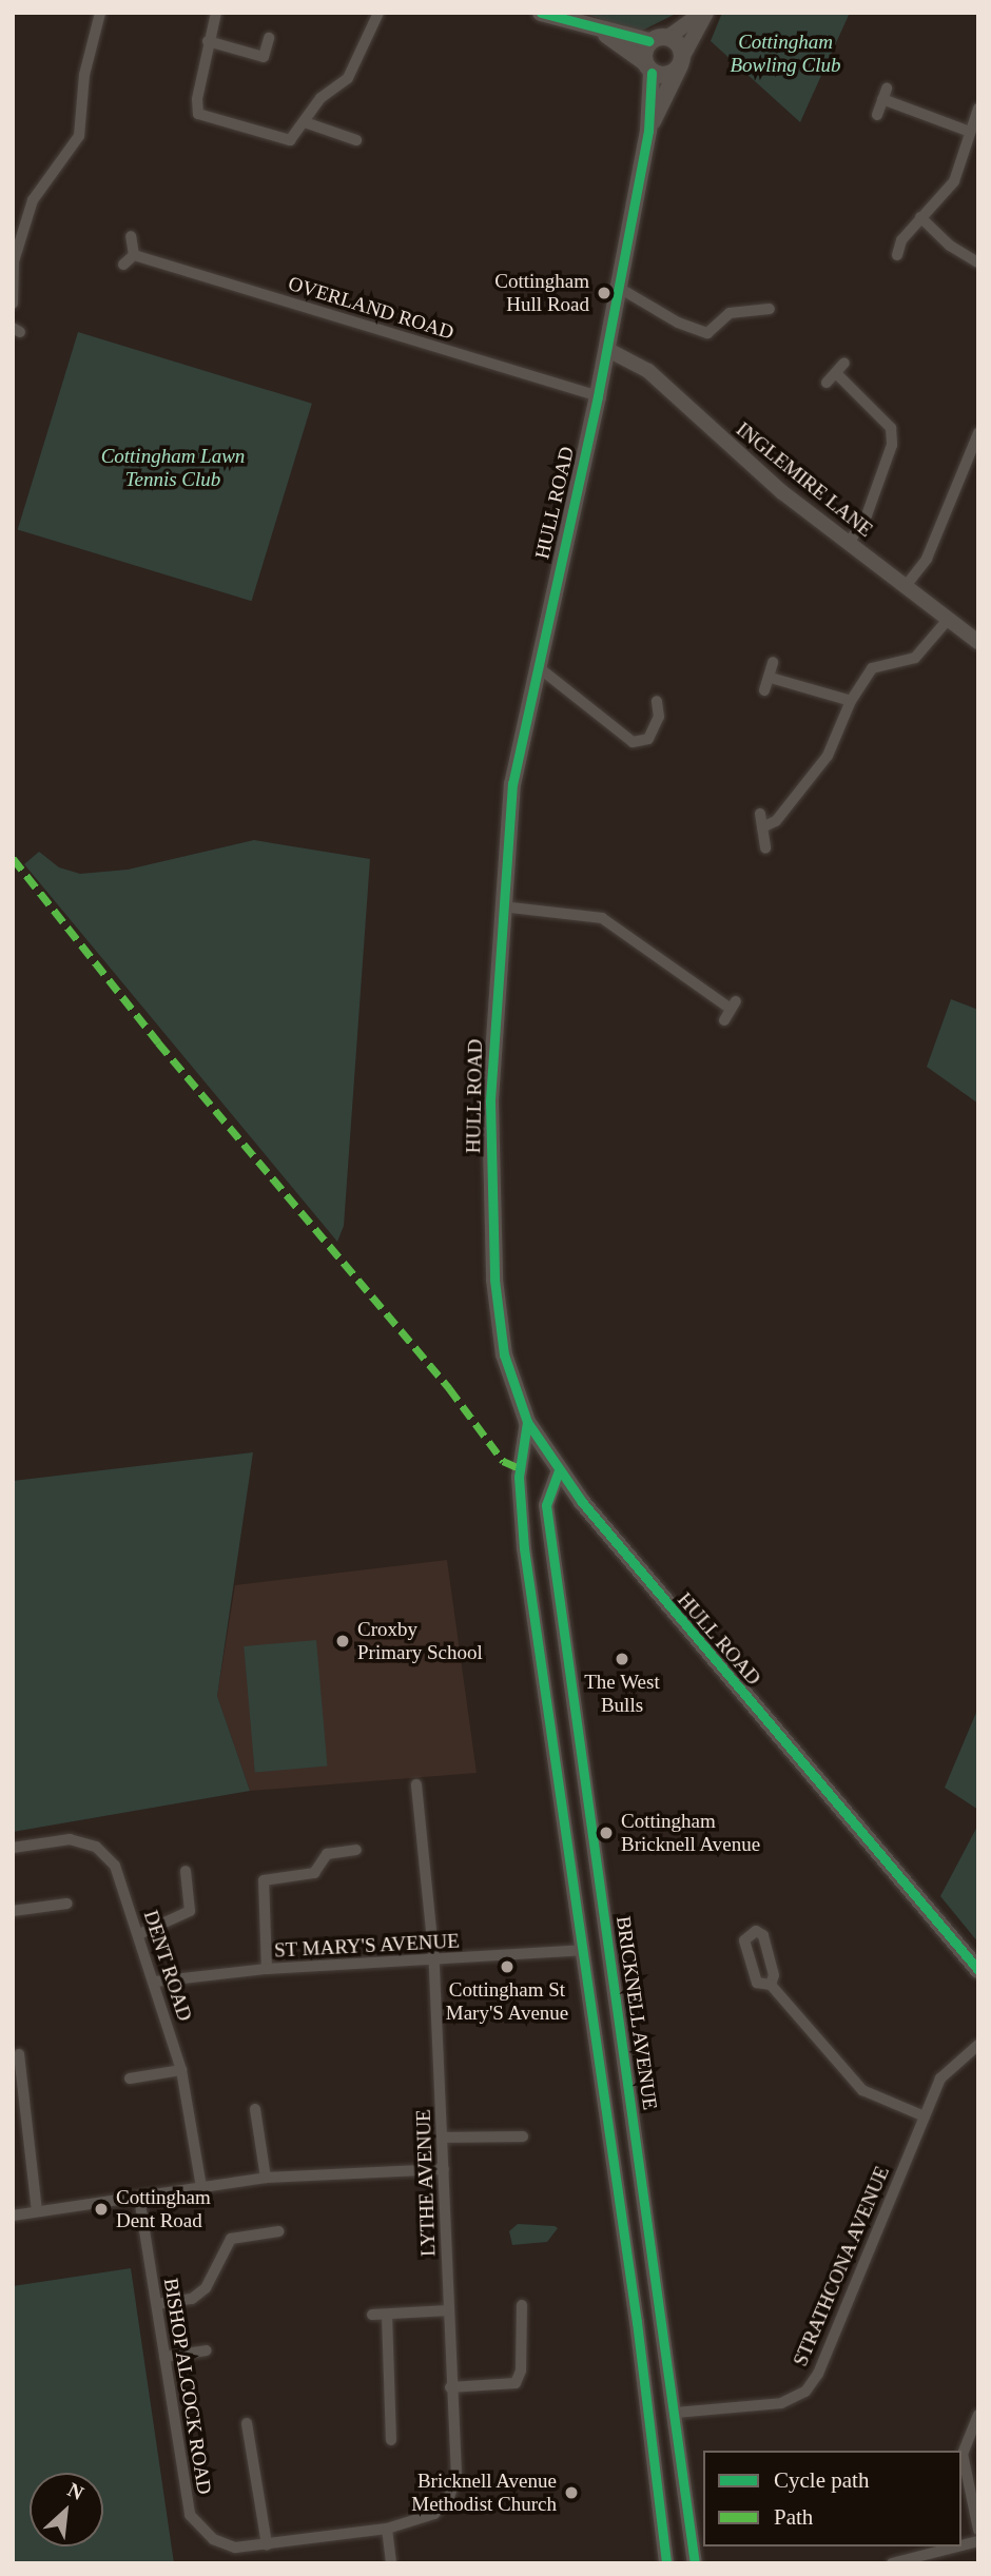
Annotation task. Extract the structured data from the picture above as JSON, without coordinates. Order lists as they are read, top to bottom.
{
  "streets": {
    "main road": ["HULL ROAD"],
    "street": [
      "OVERLAND ROAD",
      "INGLEMIRE LANE",
      "ST MARY'S AVENUE",
      "DENT ROAD",
      "BRICKNELL AVENUE",
      "LYTHE AVENUE",
      "STRATHCONA AVENUE",
      "BISHOP ALCOCK ROAD"
    ]
  },
  "crossings": [
    ["OVERLAND ROAD", "HULL ROAD"],
    ["INGLEMIRE LANE", "HULL ROAD"],
    ["HULL ROAD", "BRICKNELL AVENUE"],
    ["ST MARY'S AVENUE", "DENT ROAD"],
    ["ST MARY'S AVENUE", "LYTHE AVENUE"],
    ["BRICKNELL AVENUE", "STRATHCONA AVENUE"],
    ["LYTHE AVENUE", "BISHOP ALCOCK ROAD"]
  ],
  "parks": ["Cottingham Bowling Club", "Cottingham Lawn Tennis Club"],
  "places": [
    "Cottingham Hull Road",
    "Croxby Primary School",
    "The West Bulls",
    "Cottingham Bricknell Avenue",
    "Cottingham St Mary'S Avenue",
    "Cottingham Dent Road",
    "Bricknell Avenue Methodist Church"
  ],
  "legend": ["Cycle path", "Path"],
  "north": "top right"
}
